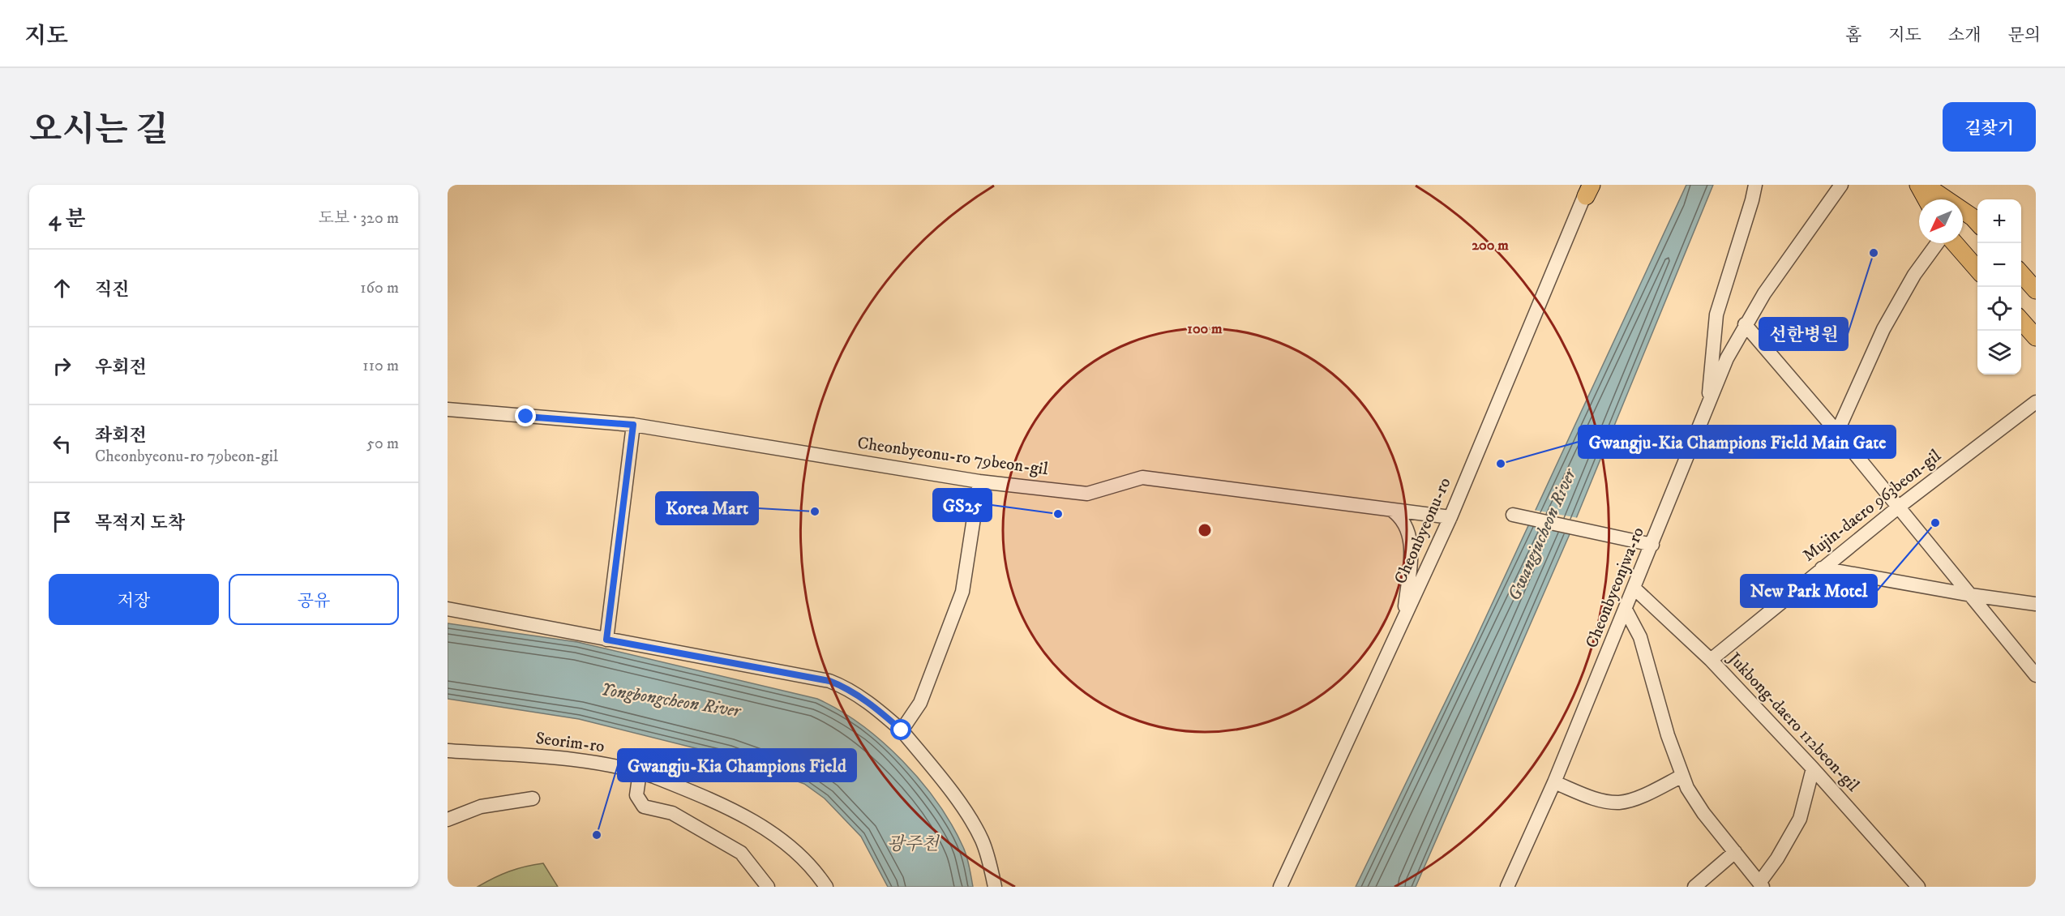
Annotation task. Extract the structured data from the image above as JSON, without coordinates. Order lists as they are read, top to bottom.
{
  "streets": {
    "street": [
      "Cheonbyeonu-ro 79beon-gil",
      "Mujin-daero 963beon-gil",
      "Cheonbyeonu-ro",
      "Cheonbyeonjwa-ro",
      "Jukbong-daero 112beon-gil",
      "Seorim-ro"
    ]
  },
  "crossings": [
    ["Cheonbyeonu-ro 79beon-gil", "Cheonbyeonu-ro"],
    ["Mujin-daero 963beon-gil", "Jukbong-daero 112beon-gil"],
    ["Cheonbyeonjwa-ro", "Jukbong-daero 112beon-gil"]
  ],
  "water": ["Gwangjucheon River", "Yongbongcheon River", "광주천"],
  "places": [
    "선한병원",
    "Gwangju-Kia Champions Field Main Gate",
    "Korea Mart",
    "GS25",
    "New Park Motel",
    "Gwangju-Kia Champions Field"
  ],
  "north": "bottom left",
  "page": {
    "header": "지도",
    "nav": [
      "홈",
      "지도",
      "소개",
      "문의"
    ],
    "title": "오시는 길",
    "buttons": [
      "길찾기",
      ["저장", "공유"]
    ],
    "heading": ["4 분", "도보 · 320 m"],
    "map_buttons": ["+", "−"],
    "list": [
      ["직진", "160 m"],
      ["우회전", "110 m"],
      ["좌회전", "Cheonbyeonu-ro 79beon-gil", "50 m"],
      "목적지 도착"
    ]
  },
  "rings": ["200 m", "100 m"]
}
